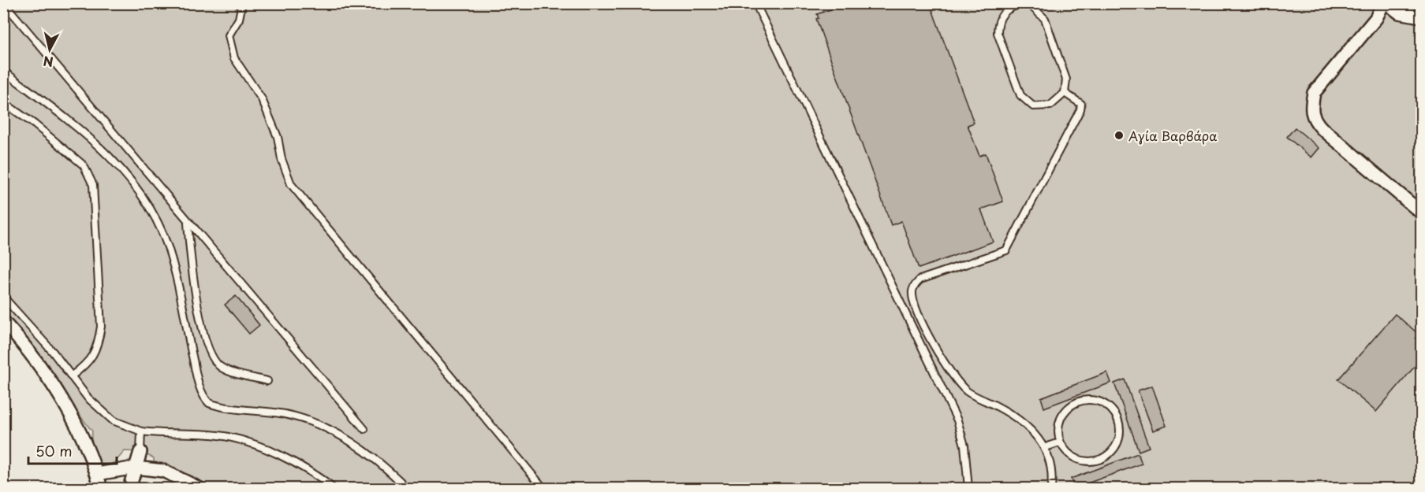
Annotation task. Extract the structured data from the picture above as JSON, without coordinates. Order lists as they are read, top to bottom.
{
  "places": ["Αγία Βαρβάρα"],
  "scale_bar": "50 m",
  "north": "bottom"
}
